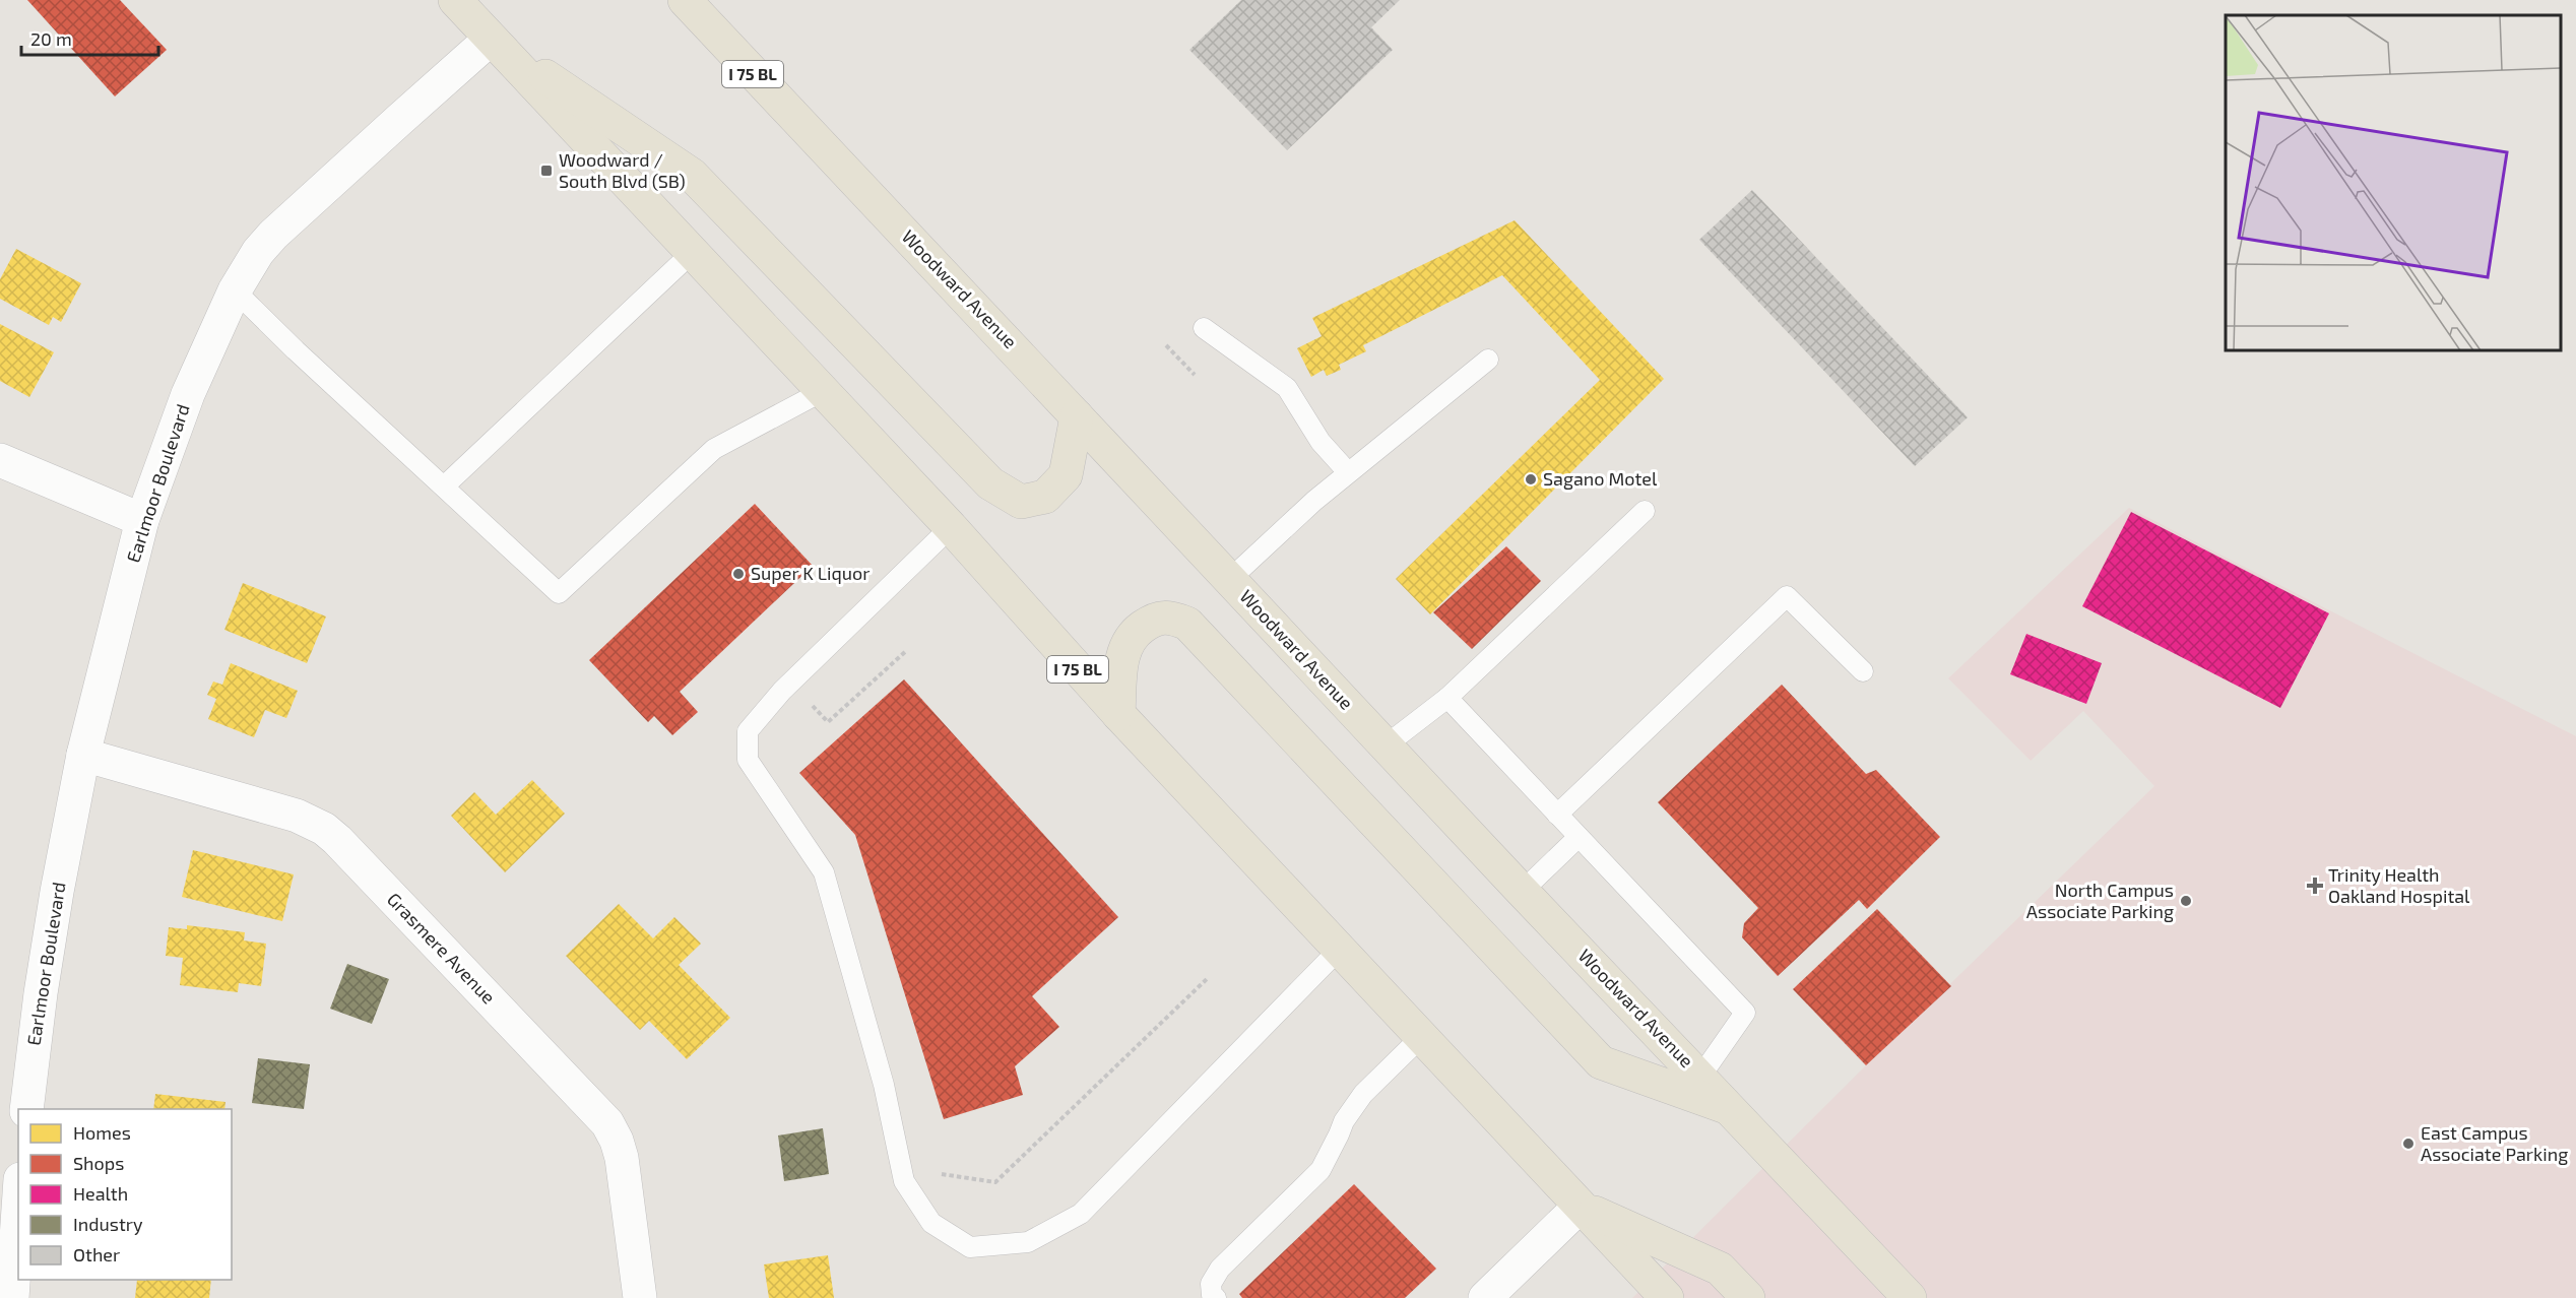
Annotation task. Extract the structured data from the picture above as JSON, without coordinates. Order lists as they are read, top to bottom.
{
  "streets": {
    "main road": ["I 75 BL", "Woodward Avenue"],
    "street": ["Earlmoor Boulevard", "Grasmere Avenue"]
  },
  "crossings": [
    ["I 75 BL", "Earlmoor Boulevard"],
    ["Earlmoor Boulevard", "Grasmere Avenue"]
  ],
  "places": {
    "transit": ["Woodward / South Blvd (SB)"],
    "other": [
      "Sagano Motel",
      "Super K Liquor",
      "North Campus Associate Parking",
      "East Campus Associate Parking"
    ],
    "health": ["Trinity Health Oakland Hospital"]
  },
  "legend": [
    "Homes",
    "Shops",
    "Health",
    "Industry",
    "Other"
  ],
  "scale_bar": "20 m"
}
